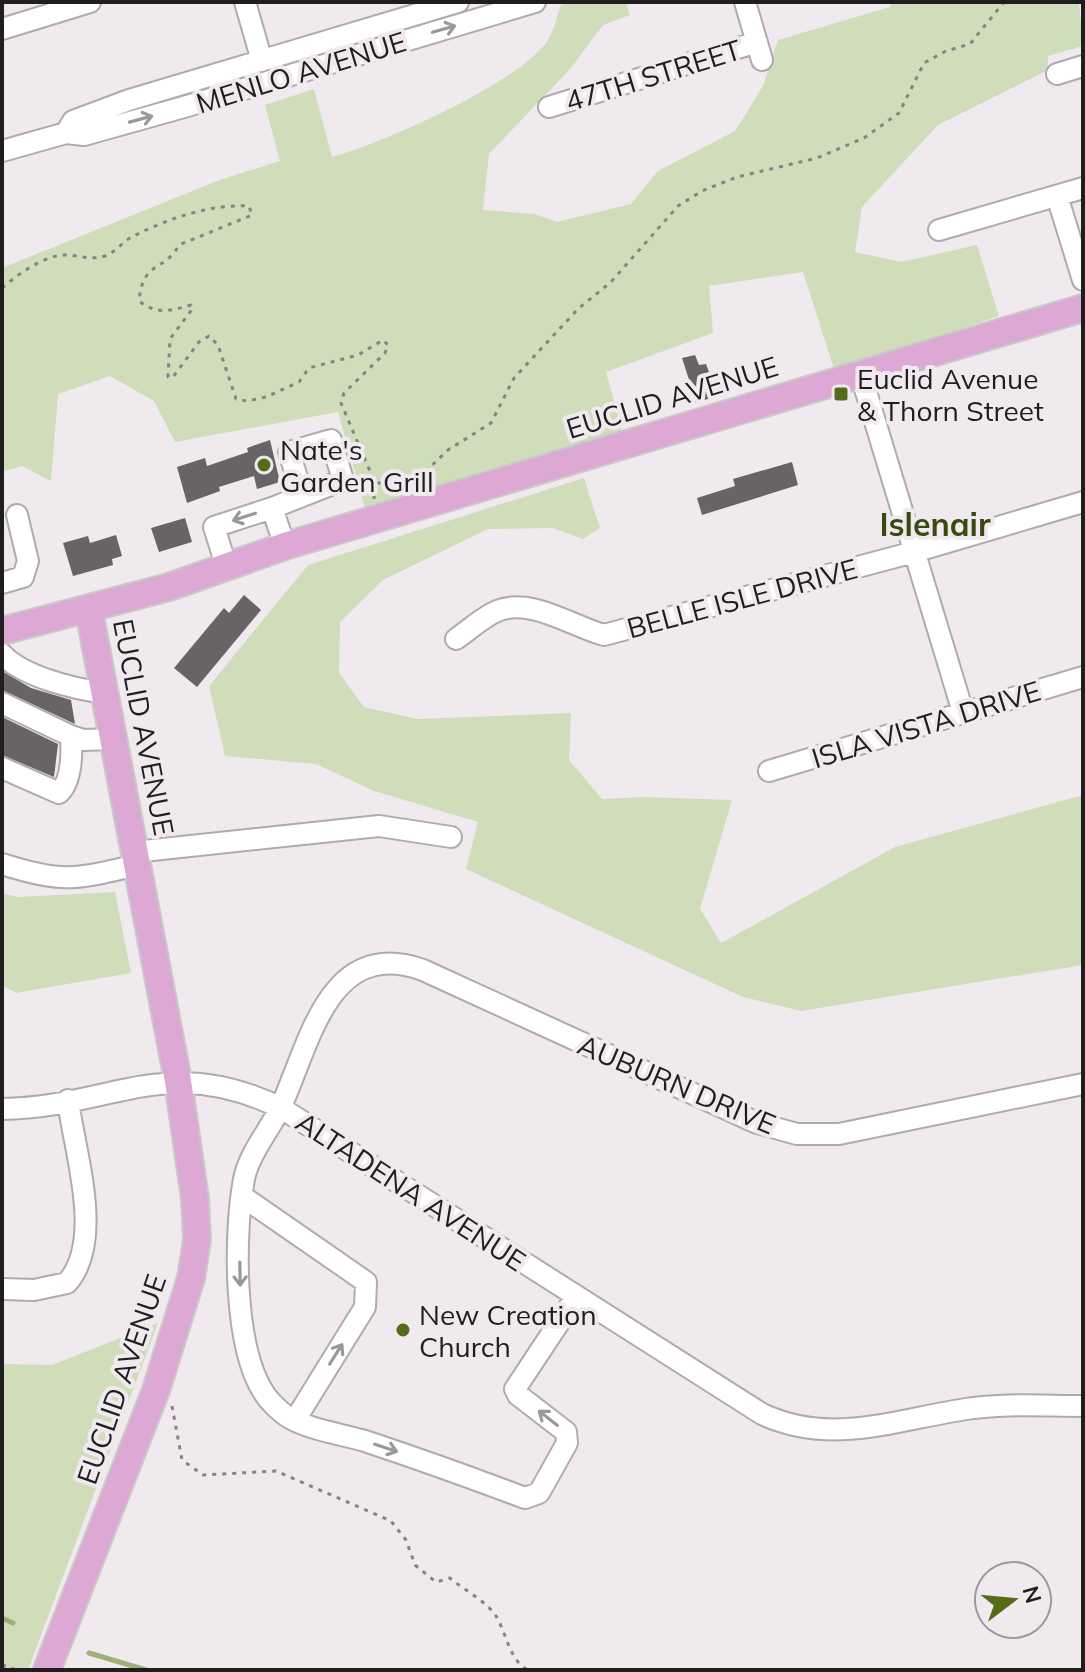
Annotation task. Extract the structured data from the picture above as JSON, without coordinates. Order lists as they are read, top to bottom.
{
  "streets": {
    "main road": ["EUCLID AVENUE"],
    "street": [
      "MENLO AVENUE",
      "47TH STREET",
      "BELLE ISLE DRIVE",
      "ISLA VISTA DRIVE",
      "AUBURN DRIVE",
      "ALTADENA AVENUE"
    ]
  },
  "crossings": [
    ["EUCLID AVENUE", "ALTADENA AVENUE"],
    ["AUBURN DRIVE", "ALTADENA AVENUE"]
  ],
  "districts": ["Islenair"],
  "places": {
    "transit": ["Euclid Avenue & Thorn Street"],
    "other": ["Nate's Garden Grill", "New Creation Church"]
  },
  "north": "right"
}
